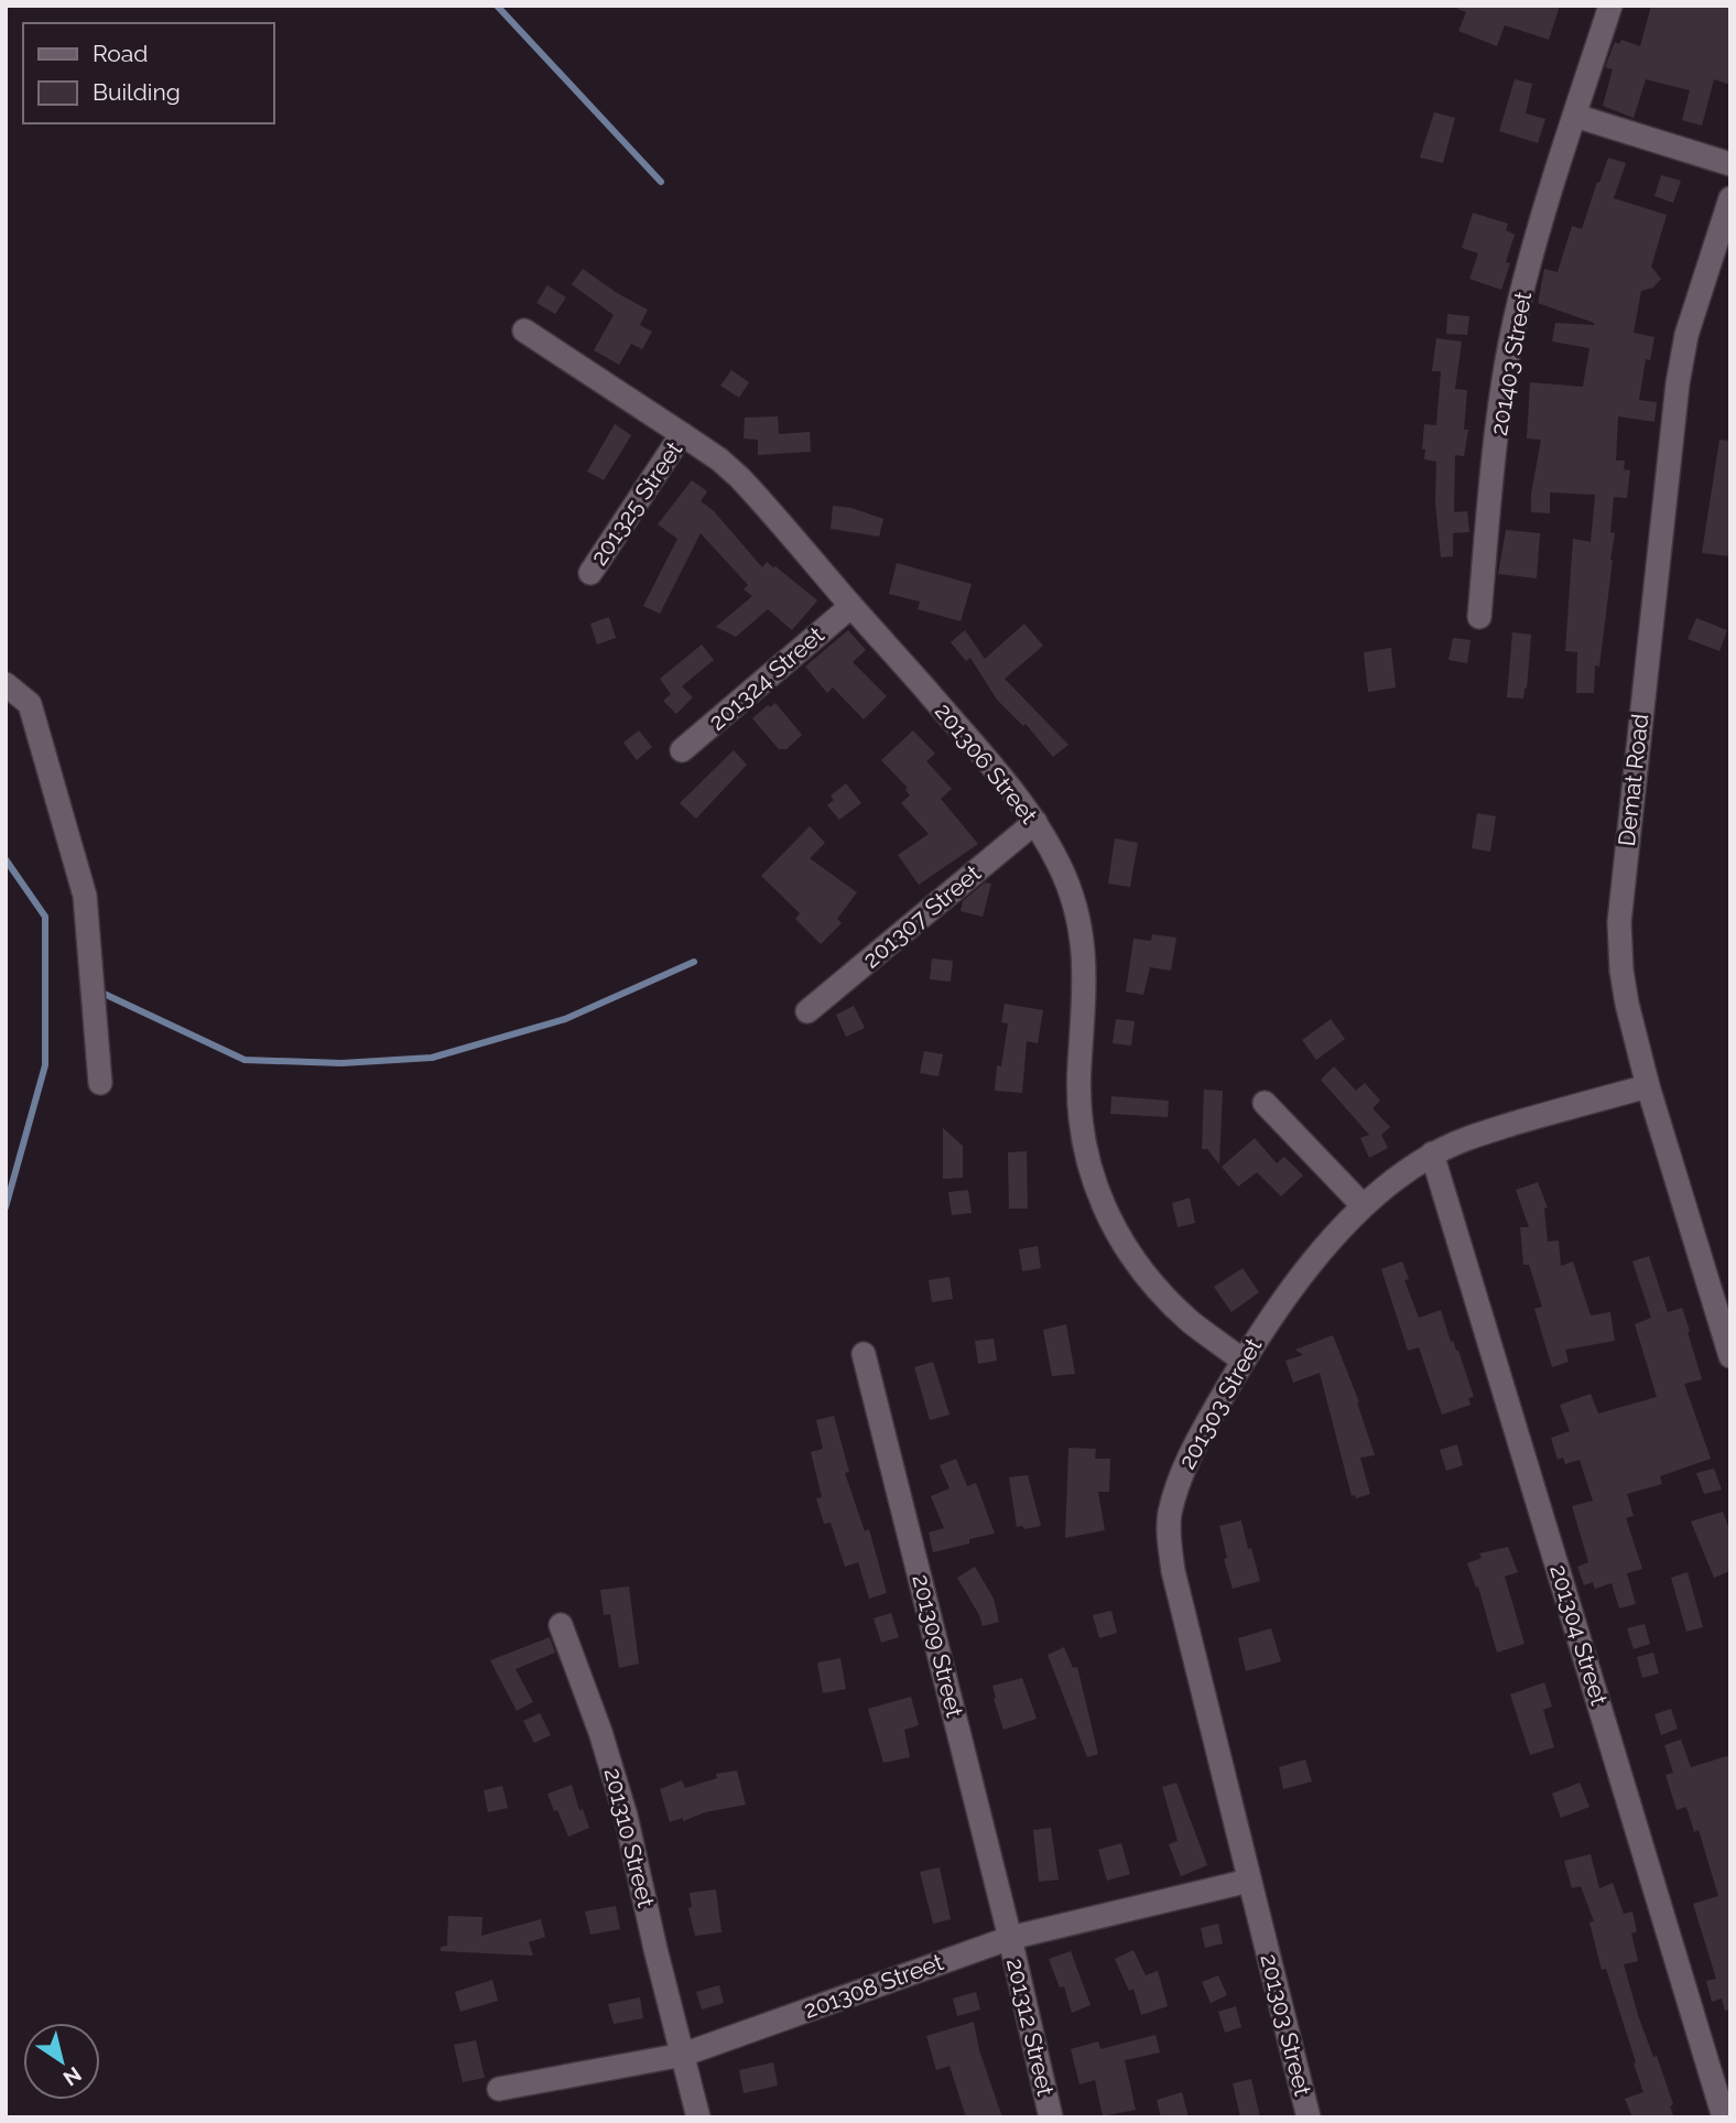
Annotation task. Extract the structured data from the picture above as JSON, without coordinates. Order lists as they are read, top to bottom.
{
  "streets": {
    "street": [
      "201403 Street",
      "201325 Street",
      "201324 Street",
      "201306 Street",
      "Demat Road",
      "201307 Street",
      "201303 Street",
      "201304 Street",
      "201309 Street",
      "201310 Street",
      "201308 Street",
      "201312 Street"
    ]
  },
  "crossings": [
    ["201325 Street", "201306 Street"],
    ["201324 Street", "201306 Street"],
    ["201306 Street", "201307 Street"],
    ["201306 Street", "201303 Street"],
    ["Demat Road", "201303 Street"],
    ["201303 Street", "201304 Street"],
    ["201303 Street", "201308 Street"],
    ["201309 Street", "201308 Street"],
    ["201309 Street", "201312 Street"],
    ["201310 Street", "201308 Street"],
    ["201308 Street", "201312 Street"]
  ],
  "legend": ["Road", "Building"],
  "north": "bottom right"
}
